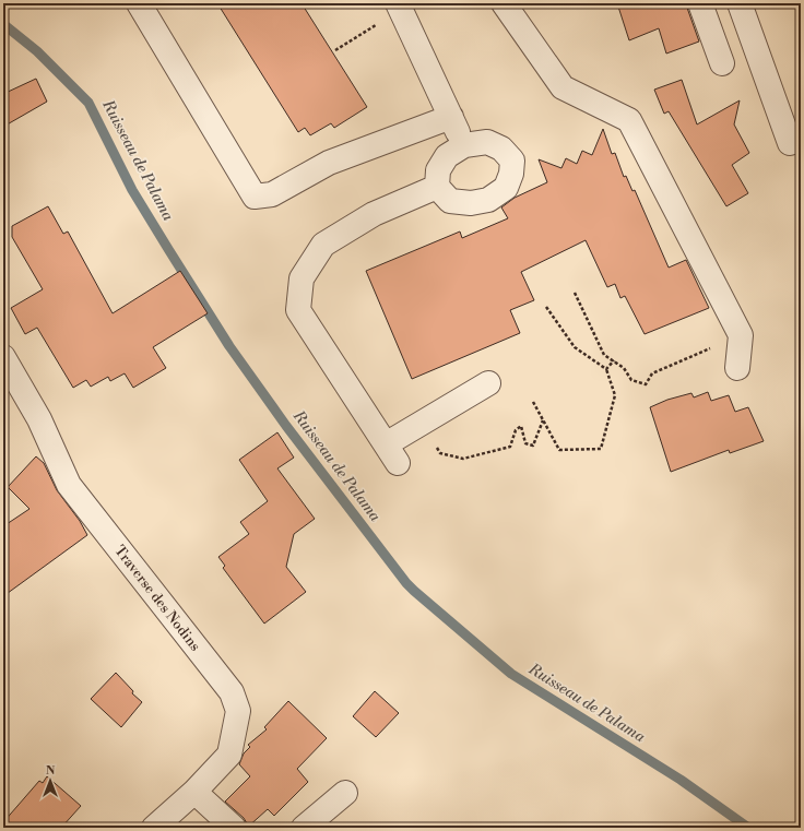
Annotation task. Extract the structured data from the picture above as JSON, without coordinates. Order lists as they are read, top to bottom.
{
  "streets": {
    "street": ["Traverse des Nodins"]
  },
  "water": ["Ruisseau de Palama"],
  "north": "top"
}
